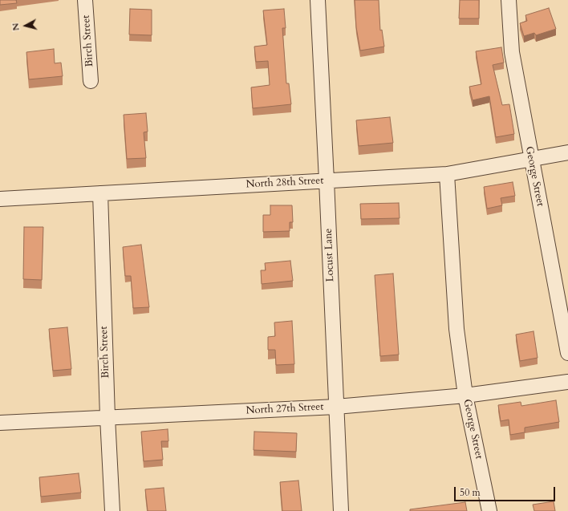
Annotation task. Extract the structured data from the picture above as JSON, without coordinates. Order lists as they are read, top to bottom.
{
  "streets": {
    "street": [
      "Birch Street",
      "George Street",
      "North 28th Street",
      "Locust Lane",
      "North 27th Street"
    ]
  },
  "crossings": [
    ["Birch Street", "North 28th Street"],
    ["Birch Street", "North 27th Street"],
    ["George Street", "North 28th Street"],
    ["George Street", "North 27th Street"],
    ["North 28th Street", "Locust Lane"],
    ["Locust Lane", "North 27th Street"]
  ],
  "scale_bar": "50 m",
  "north": "left"
}
